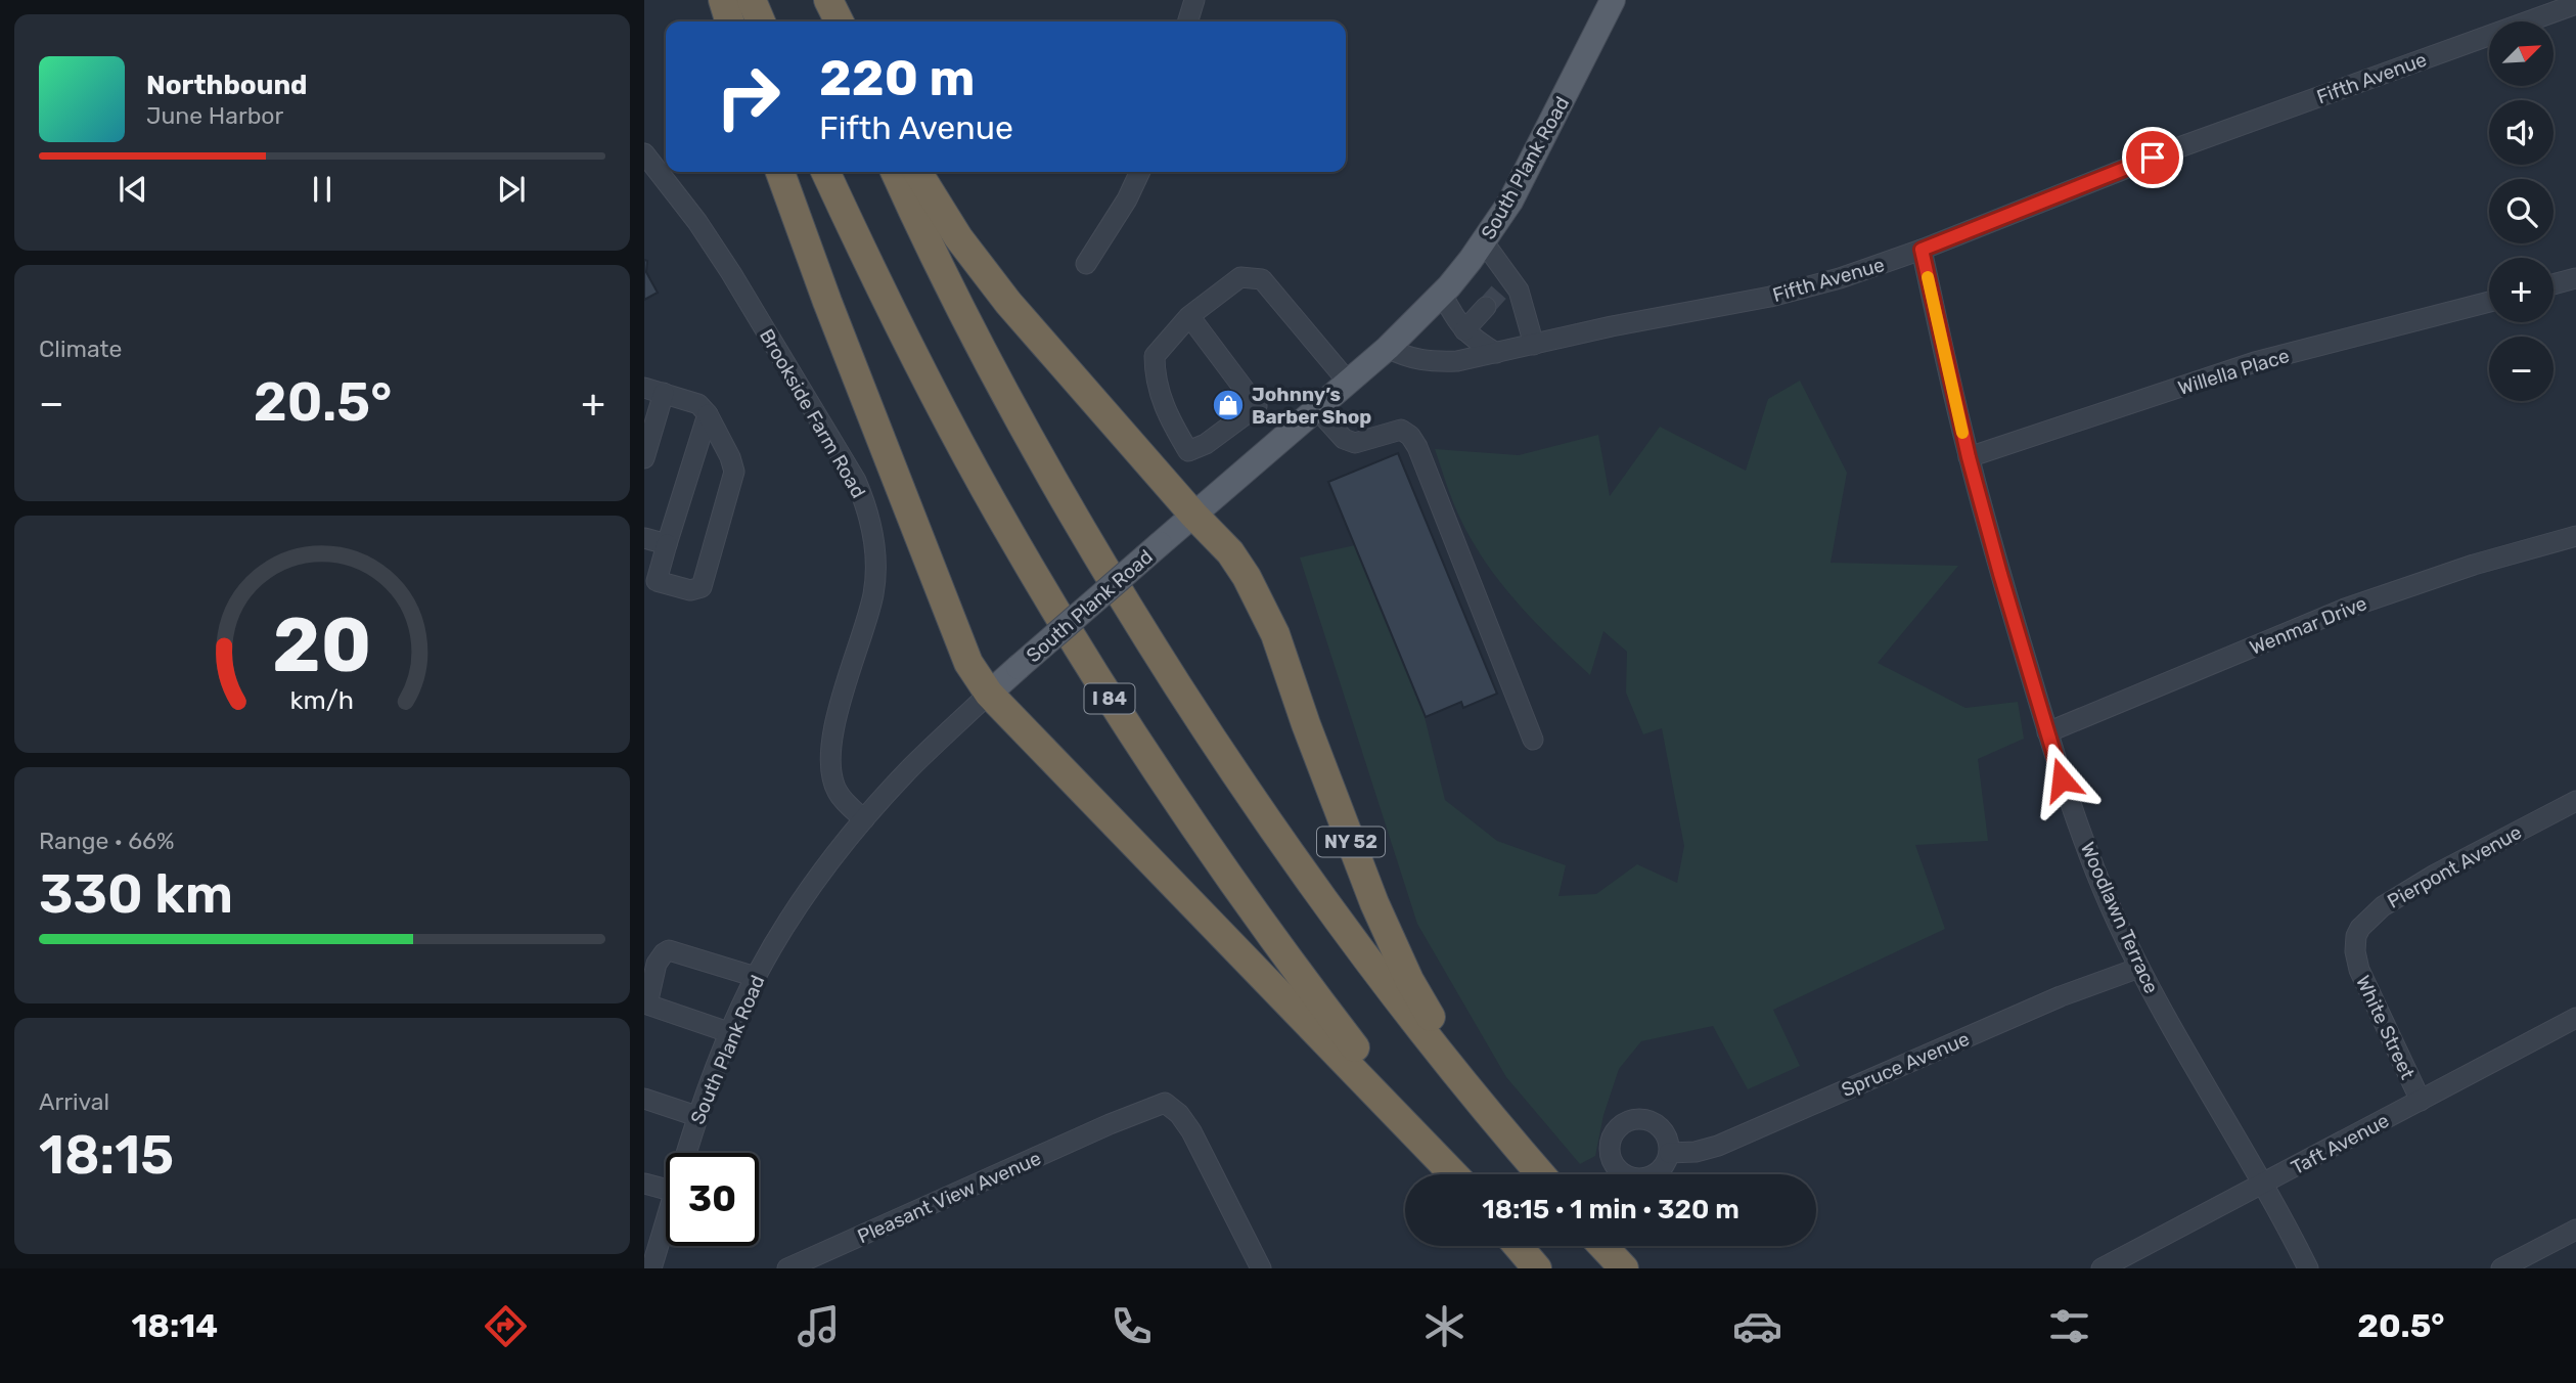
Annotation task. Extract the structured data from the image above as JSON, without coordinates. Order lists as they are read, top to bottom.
{
  "streets": {
    "highway": ["I 84", "NY 52"],
    "main road": ["South Plank Road"],
    "street": [
      "Fifth Avenue",
      "Willella Place",
      "Brookside Farm Road",
      "Wenmar Drive",
      "Pierpont Avenue",
      "Woodlawn Terrace",
      "White Street",
      "Spruce Avenue",
      "Taft Avenue",
      "Pleasant View Avenue"
    ]
  },
  "crossings": [
    ["Fifth Avenue", "South Plank Road"],
    ["Fifth Avenue", "Woodlawn Terrace"],
    ["South Plank Road", "Brookside Farm Road"],
    ["South Plank Road", "NY 52"],
    ["Willella Place", "Woodlawn Terrace"],
    ["Wenmar Drive", "Woodlawn Terrace"],
    ["Pierpont Avenue", "White Street"],
    ["Woodlawn Terrace", "Spruce Avenue"],
    ["Woodlawn Terrace", "Taft Avenue"],
    ["White Street", "Taft Avenue"]
  ],
  "places": {
    "shop": ["Johnny’s Barber Shop"]
  },
  "north": "top right",
  "page": {
    "map_buttons": ["+", "−"],
    "turn": ["220 m", "Fifth Avenue"],
    "song": ["Northbound", "June Harbor"],
    "tile": [
      "Climate",
      ["Range · 66%", "330 km"],
      ["Arrival", "18:15"]
    ],
    "heat": ["−", "20.5°", "+"],
    "limit": "30",
    "trip": "18:15 · 1 min · 320 m",
    "tabs": ["18:14", "20.5°"],
    "gauge": ["20", "km/h"]
  }
}
